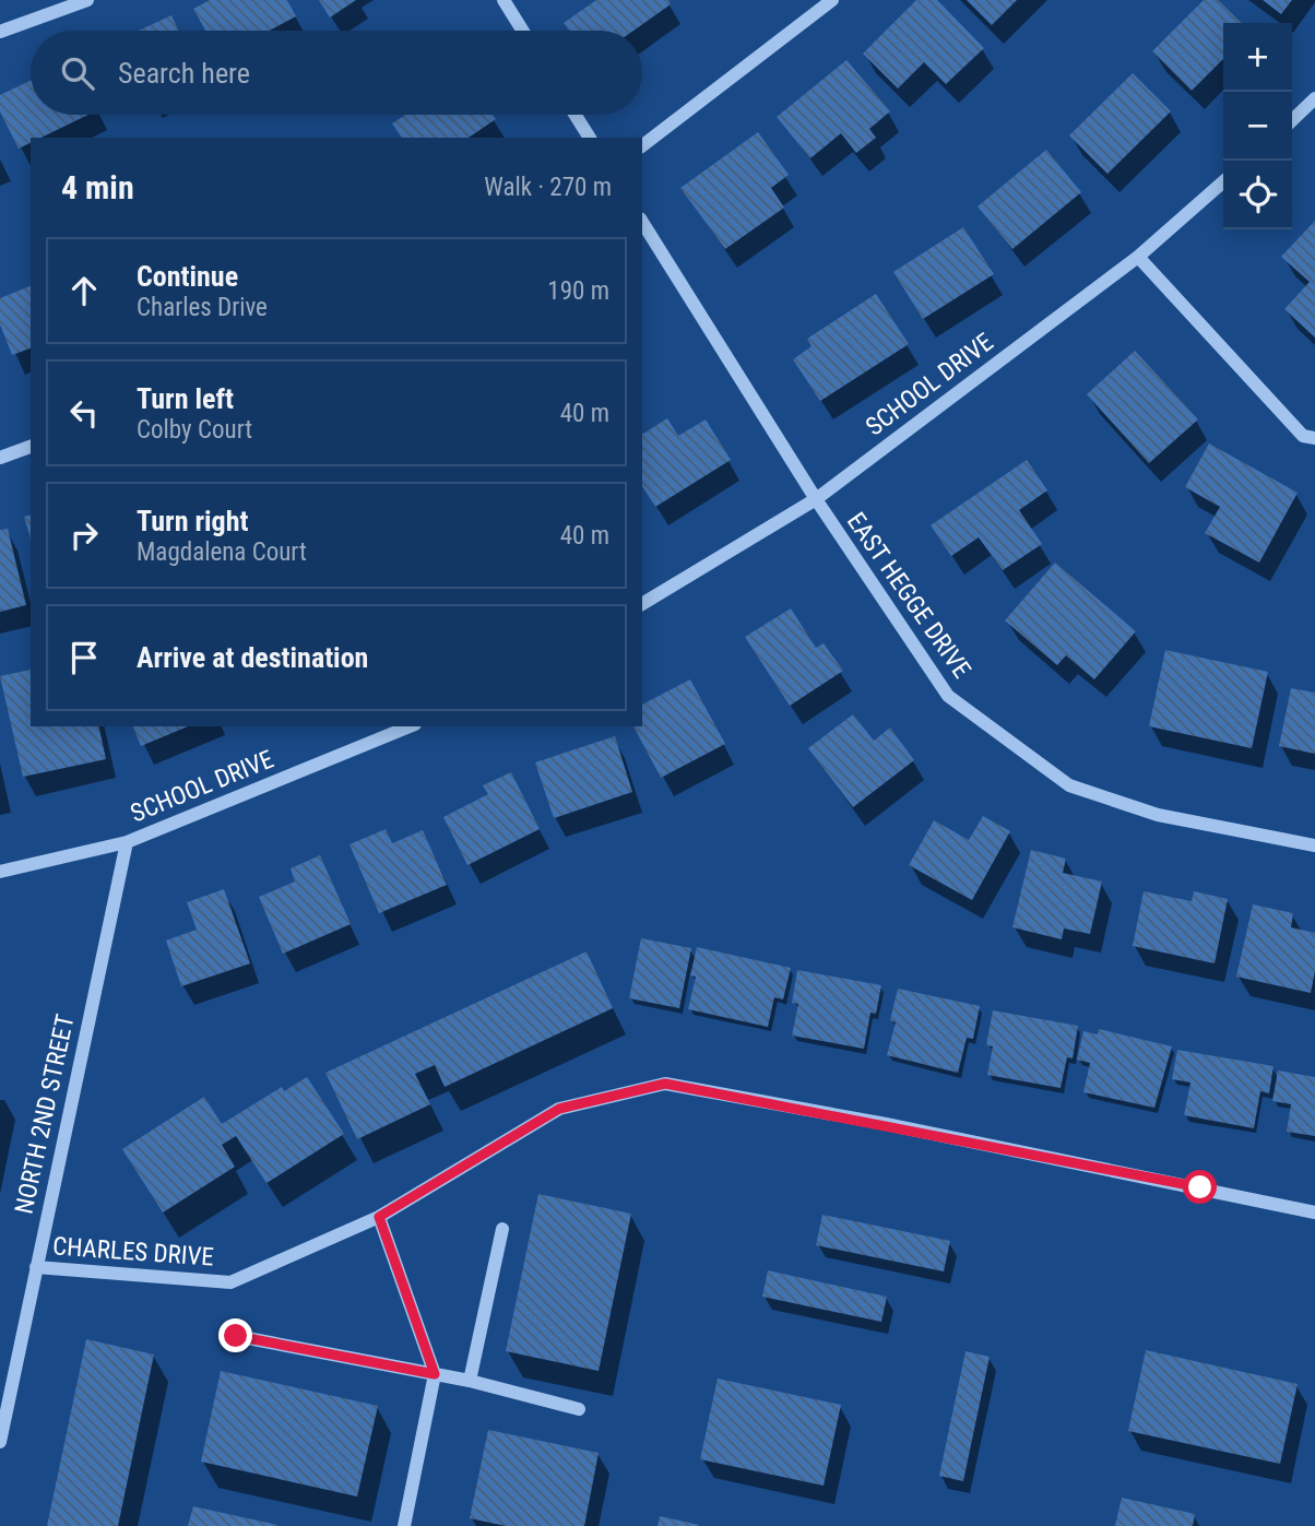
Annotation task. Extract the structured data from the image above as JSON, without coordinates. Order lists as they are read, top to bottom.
{
  "streets": {
    "street": [
      "SCHOOL DRIVE",
      "EAST HEGGE DRIVE",
      "NORTH 2ND STREET",
      "CHARLES DRIVE"
    ]
  },
  "crossings": [
    ["SCHOOL DRIVE", "EAST HEGGE DRIVE"],
    ["SCHOOL DRIVE", "NORTH 2ND STREET"],
    ["NORTH 2ND STREET", "CHARLES DRIVE"]
  ],
  "page": {
    "map_buttons": ["+", "−"],
    "search": "Search here",
    "heading": ["4 min", "Walk · 270 m"],
    "list": [
      ["Continue", "Charles Drive", "190 m"],
      ["Turn left", "Colby Court", "40 m"],
      ["Turn right", "Magdalena Court", "40 m"],
      "Arrive at destination"
    ]
  }
}
